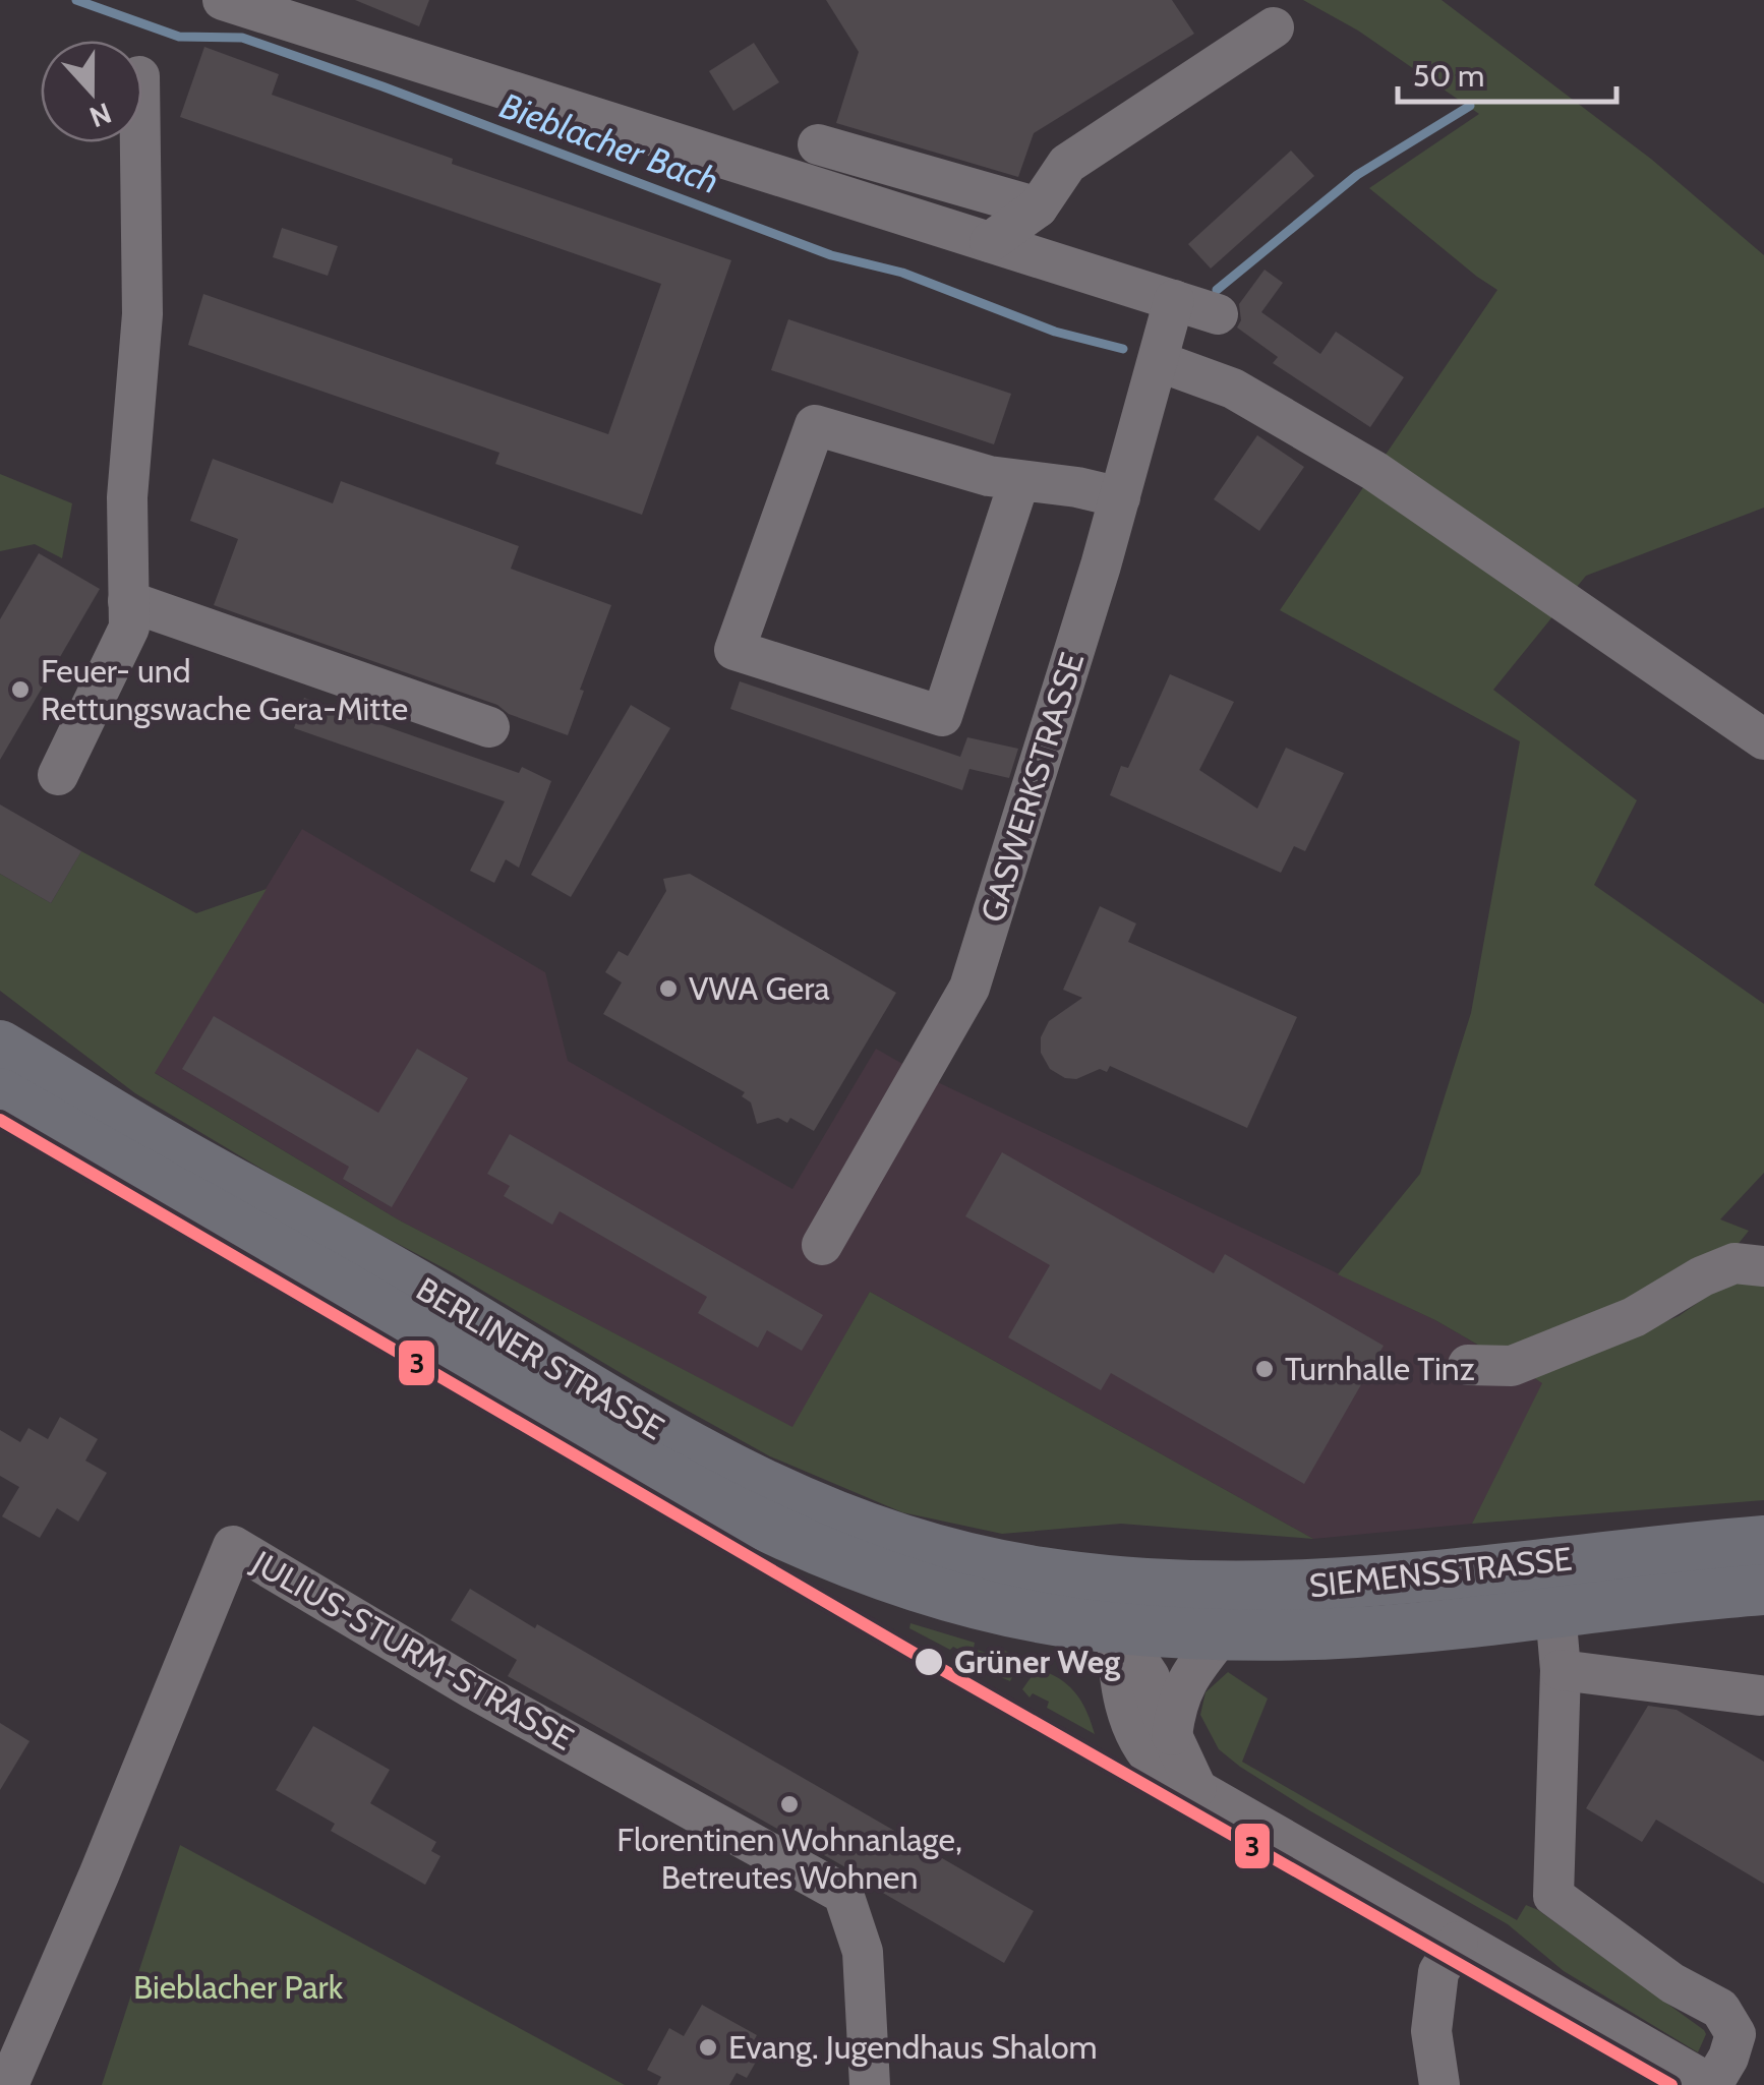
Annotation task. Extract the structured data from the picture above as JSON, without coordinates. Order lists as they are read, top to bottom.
{
  "streets": {
    "main road": ["BERLINER STRASSE", "SIEMENSSTRASSE"],
    "street": ["GASWERKSTRASSE", "JULIUS-STURM-STRASSE"]
  },
  "crossings": [
    ["BERLINER STRASSE", "SIEMENSSTRASSE"]
  ],
  "water": ["Bieblacher Bach"],
  "parks": ["Bieblacher Park"],
  "places": [
    "Feuer- und Rettungswache Gera-Mitte",
    "VWA Gera",
    "Turnhalle Tinz",
    "Grüner Weg",
    "Florentinen Wohnanlage, Betreutes Wohnen",
    "Evang. Jugendhaus Shalom"
  ],
  "lines": ["transit line 3"],
  "scale_bar": "50 m",
  "north": "bottom"
}
